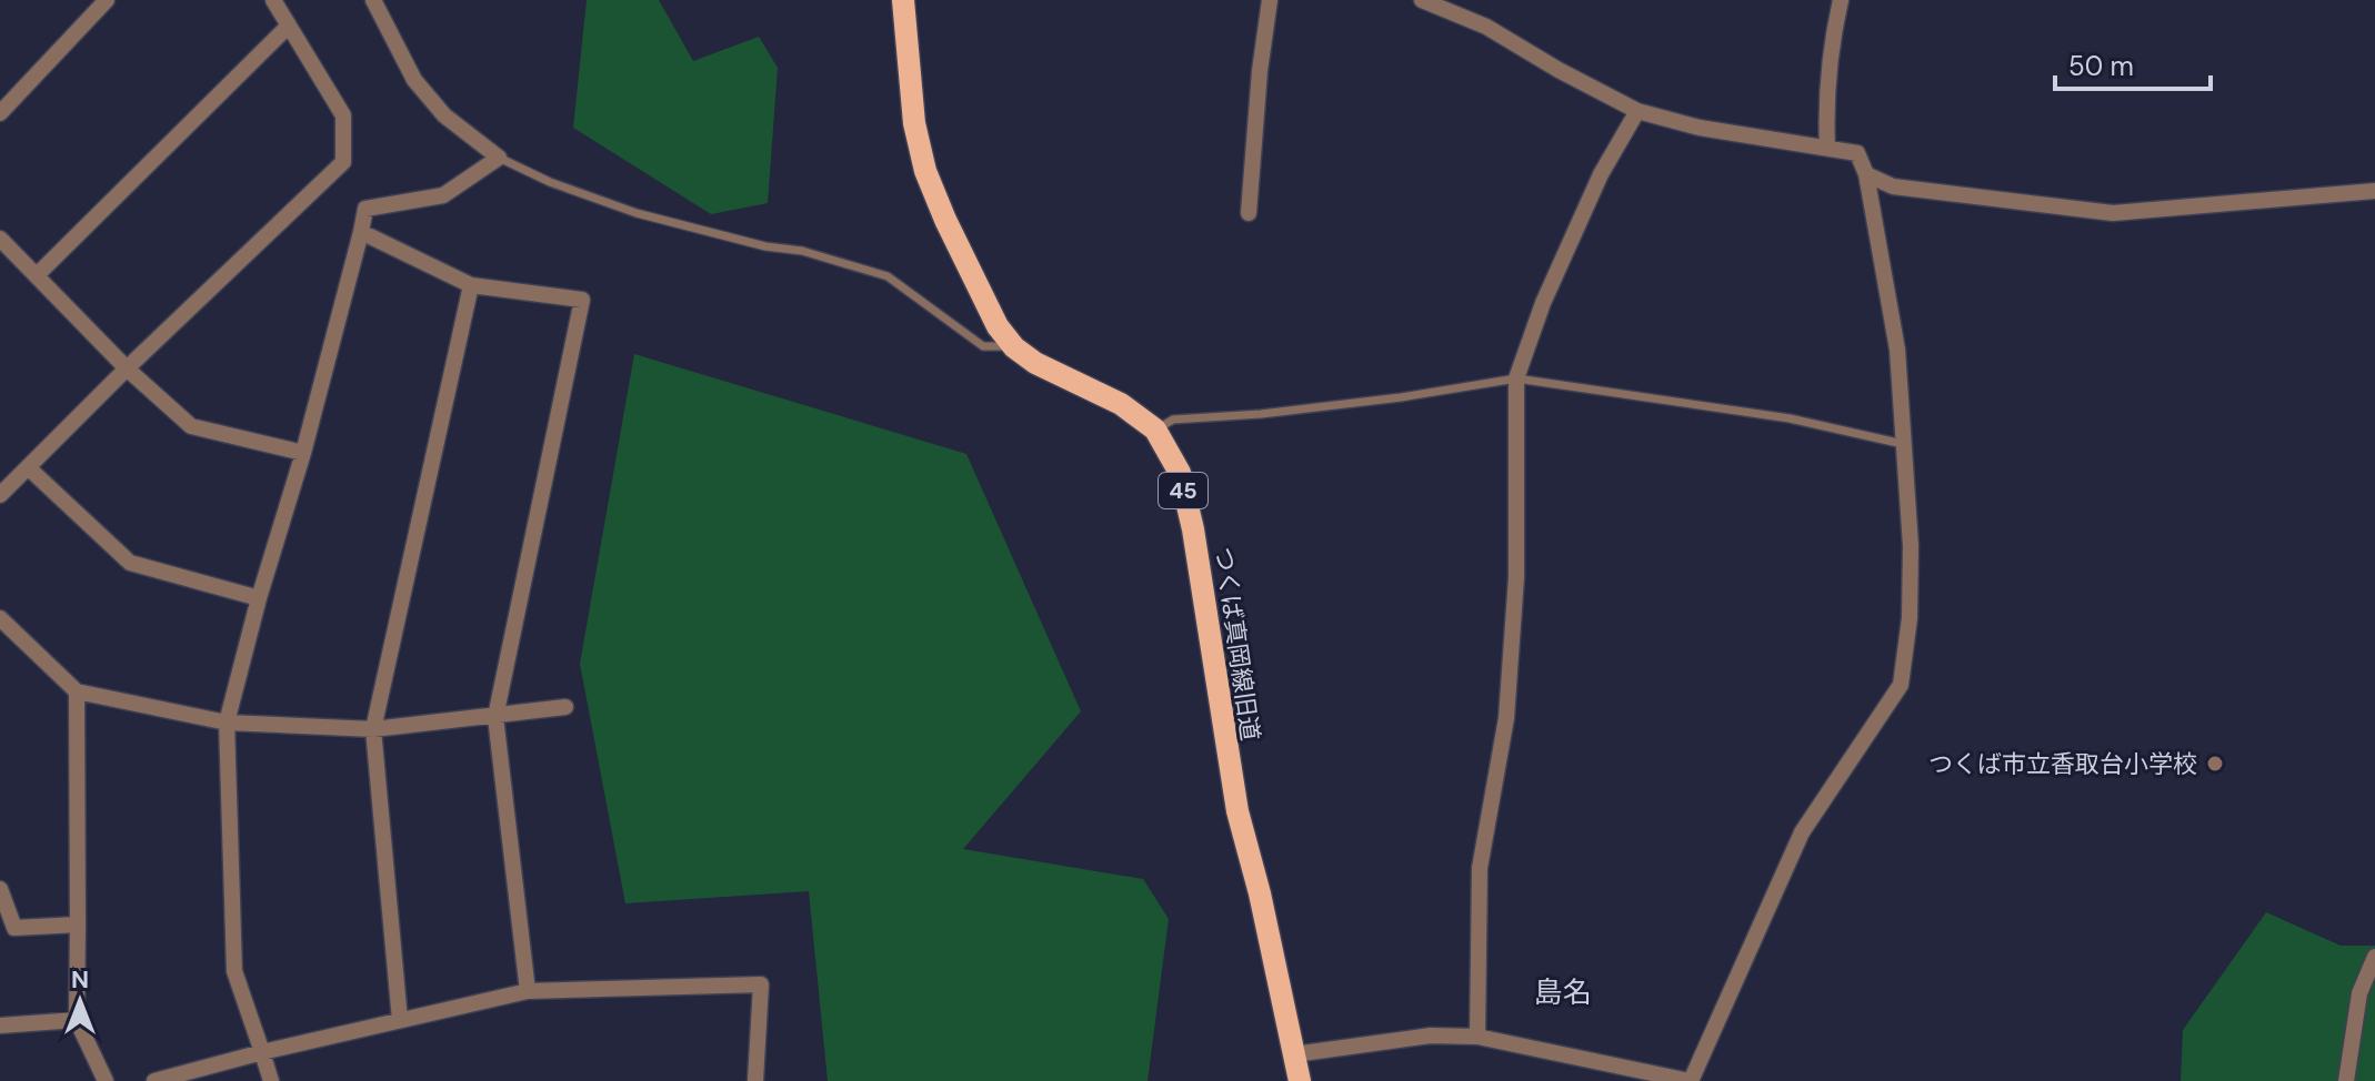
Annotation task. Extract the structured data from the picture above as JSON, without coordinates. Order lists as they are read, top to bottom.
{
  "streets": {
    "main road": ["45", "つくば真岡線旧道"]
  },
  "districts": ["島名"],
  "places": ["つくば市立香取台小学校"],
  "scale_bar": "50 m",
  "north": "top"
}
